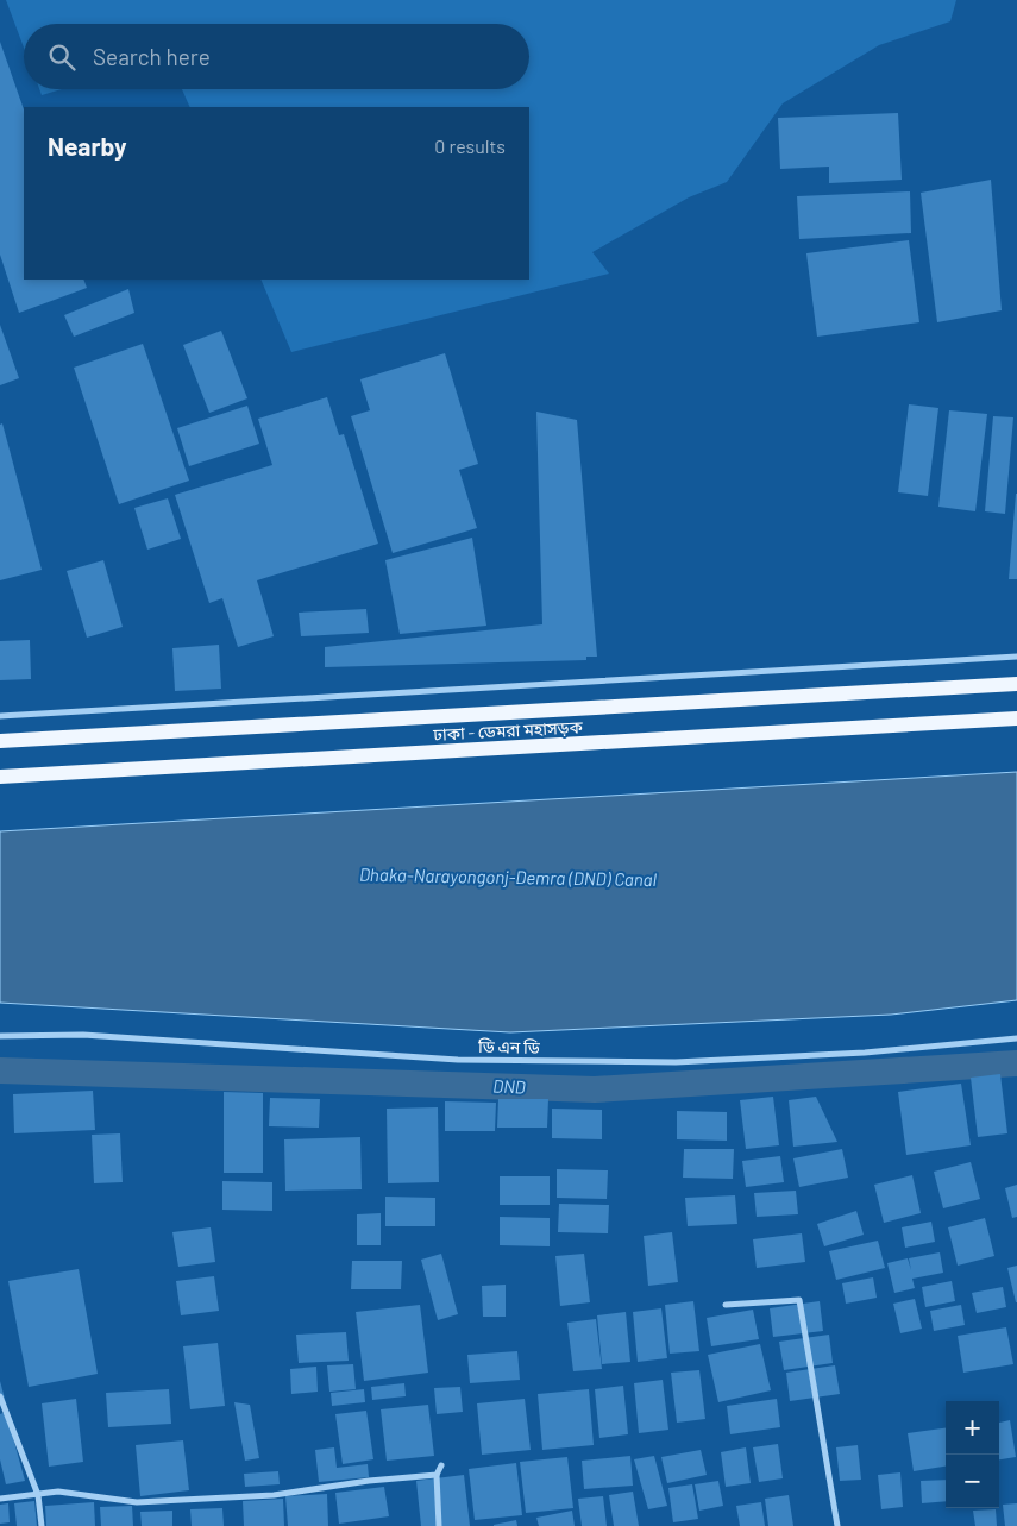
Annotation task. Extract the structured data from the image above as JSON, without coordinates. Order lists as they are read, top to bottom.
{
  "streets": {
    "main road": ["ঢাকা - ডেমরা মহাসড়ক"],
    "street": ["ডি এন ডি"]
  },
  "water": ["Dhaka-Narayongonj-Demra (DND) Canal", "DND"],
  "page": {
    "search": "Search here",
    "heading": ["Nearby", "0 results"],
    "map_buttons": ["+", "−"]
  }
}
